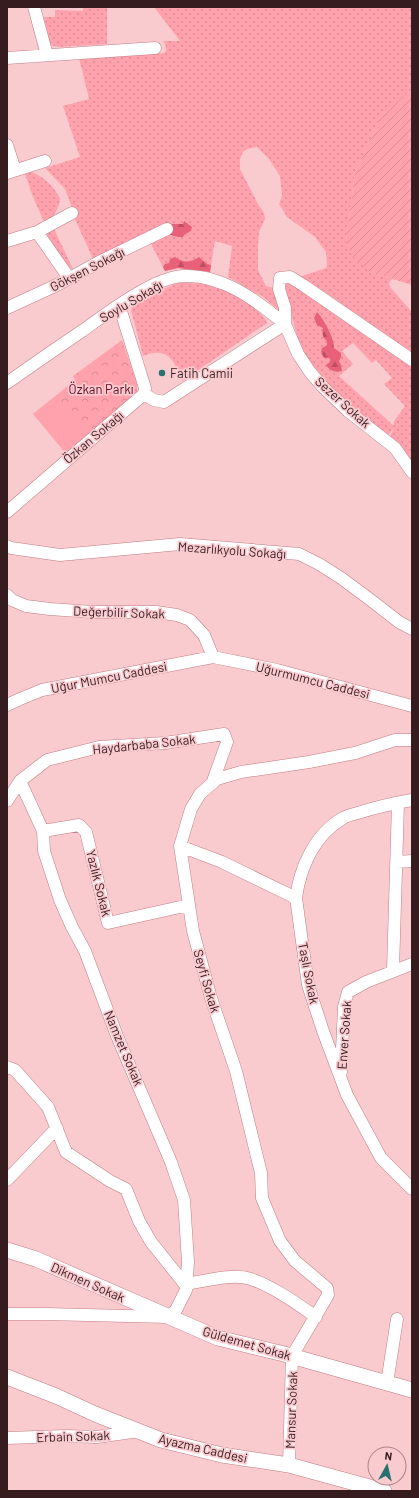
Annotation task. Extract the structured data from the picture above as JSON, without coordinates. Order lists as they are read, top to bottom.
{
  "streets": {
    "street": [
      "Gökşen Sokağı",
      "Soylu Sokağı",
      "Sezer Sokak",
      "Özkan Sokağı",
      "Mezarlıkyolu Sokağı",
      "Değerbilir Sokak",
      "Uğur Mumcu Caddesi",
      "Uğurmumcu Caddesi",
      "Haydarbaba Sokak",
      "Yazlık Sokak",
      "Taşlı Sokak",
      "Seyfi Sokak",
      "Enver Sokak",
      "Namzet Sokak",
      "Dikmen Sokak",
      "Güldemet Sokak",
      "Mansur Sokak",
      "Erbain Sokak",
      "Ayazma Caddesi"
    ]
  },
  "crossings": [
    ["Soylu Sokağı", "Sezer Sokak"],
    ["Değerbilir Sokak", "Uğur Mumcu Caddesi"],
    ["Değerbilir Sokak", "Uğurmumcu Caddesi"],
    ["Uğur Mumcu Caddesi", "Uğurmumcu Caddesi"],
    ["Haydarbaba Sokak", "Seyfi Sokak"],
    ["Haydarbaba Sokak", "Namzet Sokak"],
    ["Yazlık Sokak", "Seyfi Sokak"],
    ["Yazlık Sokak", "Namzet Sokak"],
    ["Taşlı Sokak", "Enver Sokak"],
    ["Seyfi Sokak", "Güldemet Sokak"],
    ["Seyfi Sokak", "Mansur Sokak"],
    ["Namzet Sokak", "Dikmen Sokak"],
    ["Namzet Sokak", "Güldemet Sokak"],
    ["Dikmen Sokak", "Güldemet Sokak"],
    ["Güldemet Sokak", "Mansur Sokak"],
    ["Mansur Sokak", "Ayazma Caddesi"],
    ["Erbain Sokak", "Ayazma Caddesi"]
  ],
  "parks": ["Özkan Parkı"],
  "places": ["Fatih Camii"],
  "north": "top"
}
